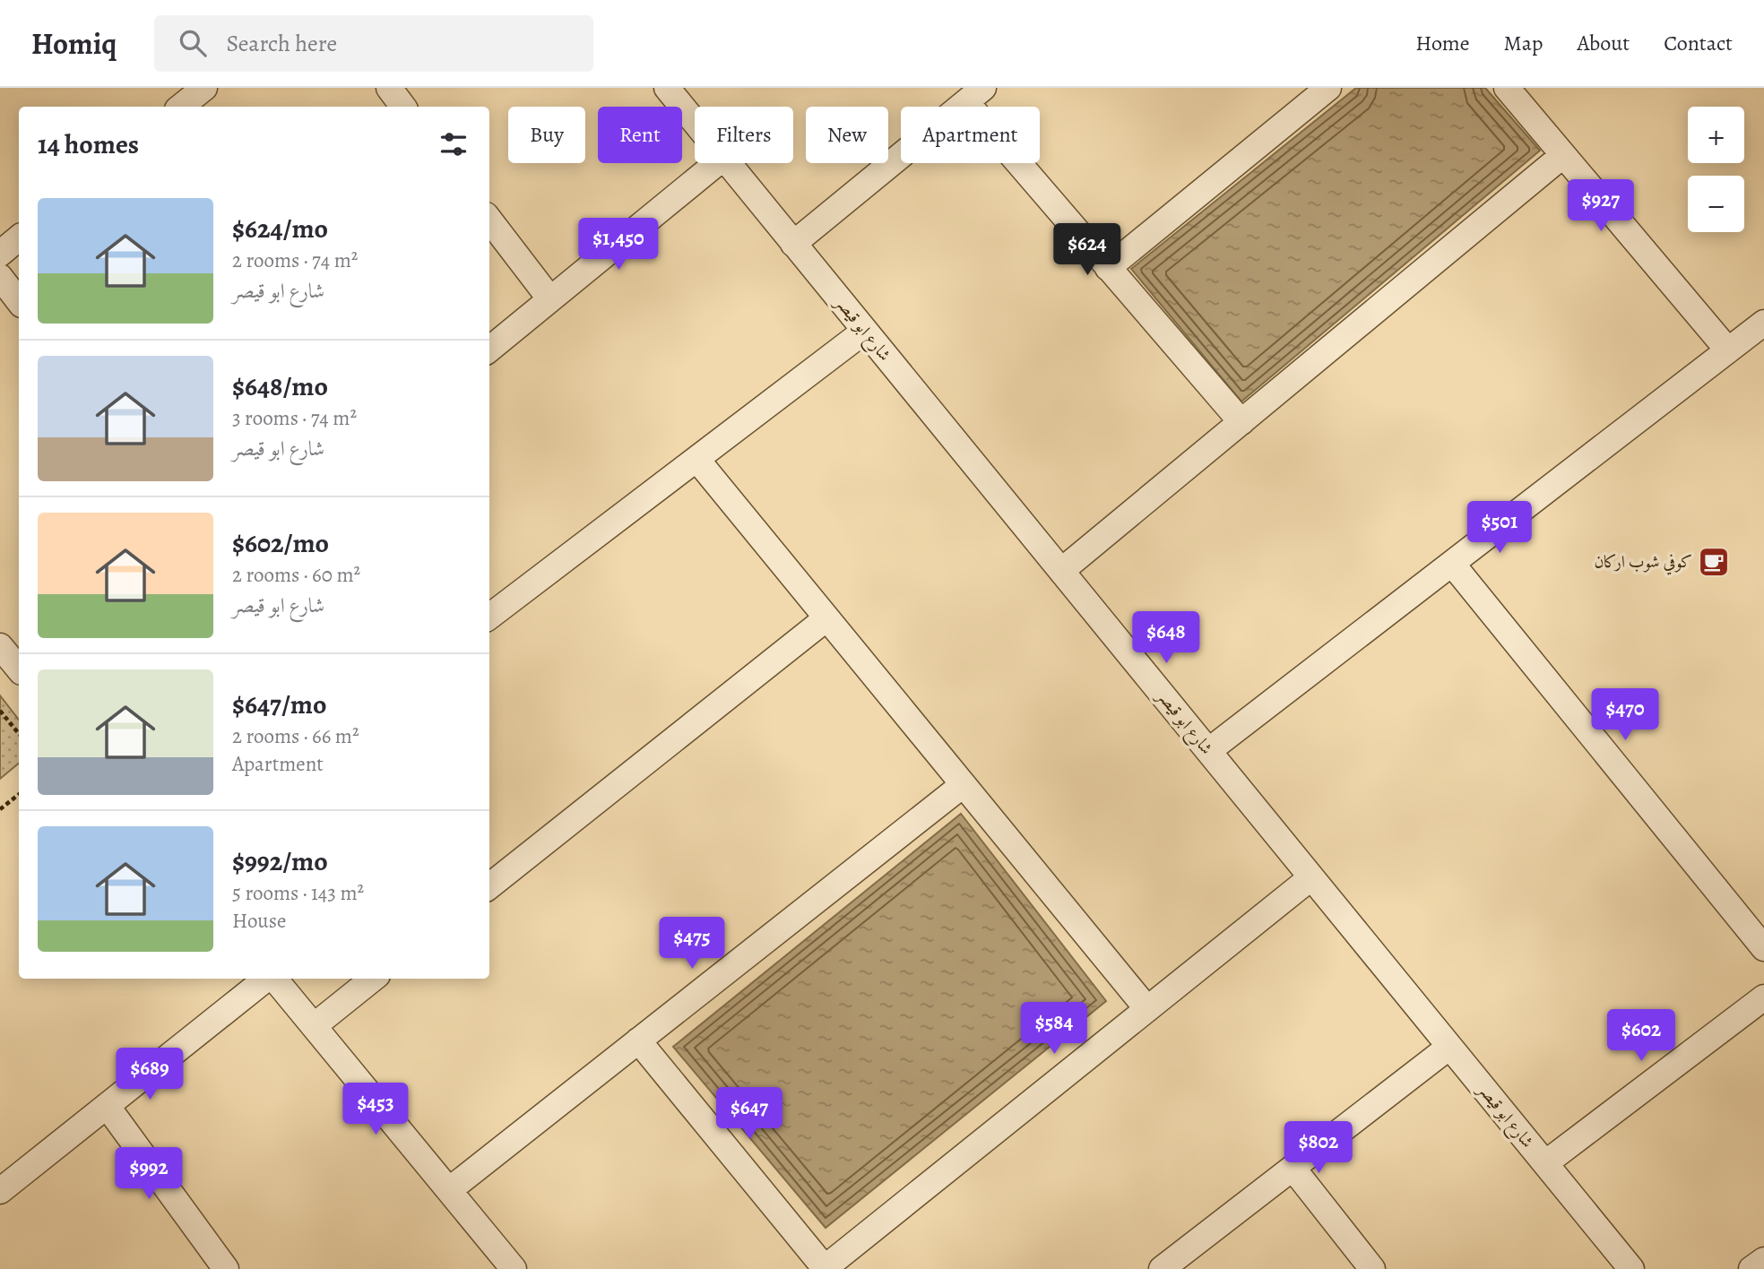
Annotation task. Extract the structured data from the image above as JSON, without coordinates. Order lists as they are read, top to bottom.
{
  "streets": {
    "street": ["شارع ابو قيصر"]
  },
  "places": {
    "cafe": ["كوفي شوب اركان"]
  },
  "page": {
    "header": "Homiq",
    "search": "Search here",
    "nav": [
      "Home",
      "Map",
      "About",
      "Contact"
    ],
    "map_buttons": ["+", "−"],
    "chip": [
      "Buy",
      "Rent",
      "Filters",
      "New",
      "Apartment"
    ],
    "heading": "14 homes",
    "price": [
      "$927",
      "$1,450",
      "$624",
      "$501",
      "$648",
      "$470",
      "$475",
      "$584",
      "$602",
      "$689",
      "$453",
      "$647",
      "$802",
      "$992"
    ],
    "list": [
      {
        "name": "$624/mo",
        "note": "2 rooms · 74 m² · شارع ابو قيصر"
      },
      {
        "name": "$648/mo",
        "note": "3 rooms · 74 m² · شارع ابو قيصر"
      },
      {
        "name": "$602/mo",
        "note": "2 rooms · 60 m² · شارع ابو قيصر"
      },
      {
        "name": "$647/mo",
        "note": "2 rooms · 66 m² · Apartment"
      },
      {
        "name": "$992/mo",
        "note": "5 rooms · 143 m² · House"
      }
    ]
  }
}
